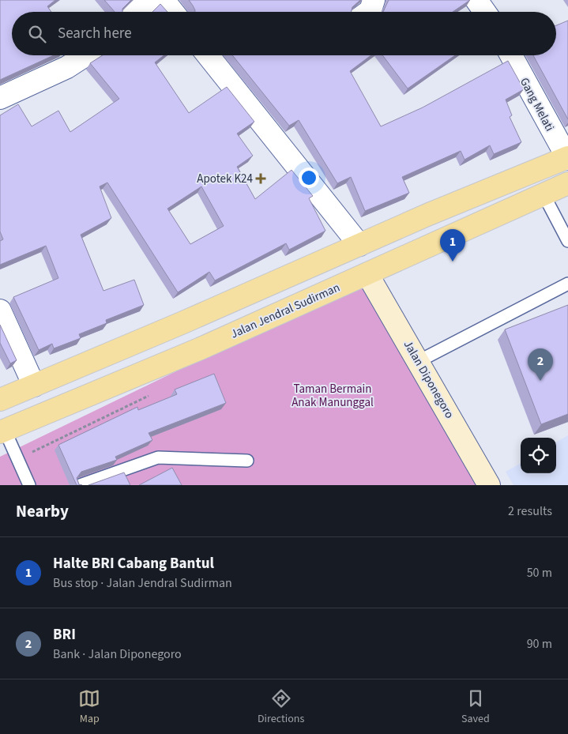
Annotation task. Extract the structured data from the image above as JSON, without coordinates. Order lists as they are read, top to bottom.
{
  "streets": {
    "main road": ["Jalan Jendral Sudirman", "Jalan Diponegoro"],
    "street": ["Gang Melati"]
  },
  "crossings": [
    ["Jalan Jendral Sudirman", "Jalan Diponegoro"]
  ],
  "parks": ["Taman Bermain Anak Manunggal"],
  "places": {
    "health": ["Apotek K24"]
  },
  "page": {
    "search": "Search here",
    "pins": ["1", "2"],
    "heading": ["Nearby", "2 results"],
    "list": [
      {
        "mark": "1",
        "name": "Halte BRI Cabang Bantul",
        "note": "Bus stop · Jalan Jendral Sudirman",
        "value": "50 m"
      },
      {
        "mark": "2",
        "name": "BRI",
        "note": "Bank · Jalan Diponegoro",
        "value": "90 m"
      }
    ],
    "nav": ["Map", "Directions", "Saved"]
  }
}
